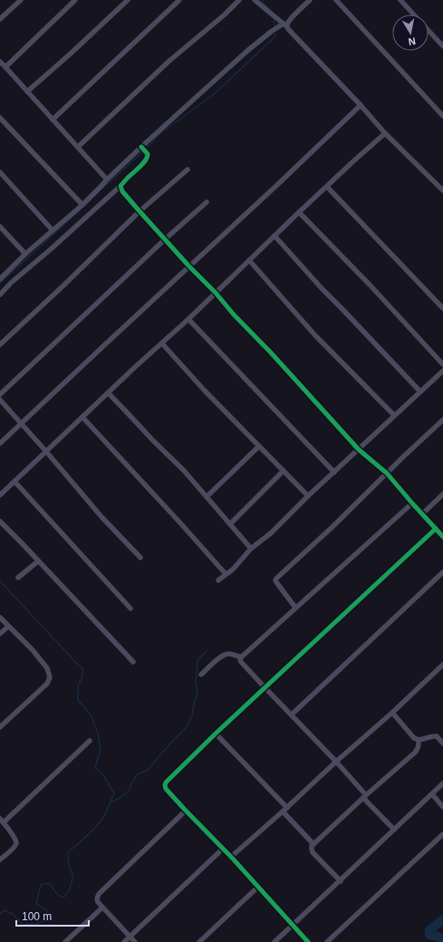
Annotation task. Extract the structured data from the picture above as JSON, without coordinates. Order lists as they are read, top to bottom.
{
  "scale_bar": "100 m",
  "north": "bottom"
}
